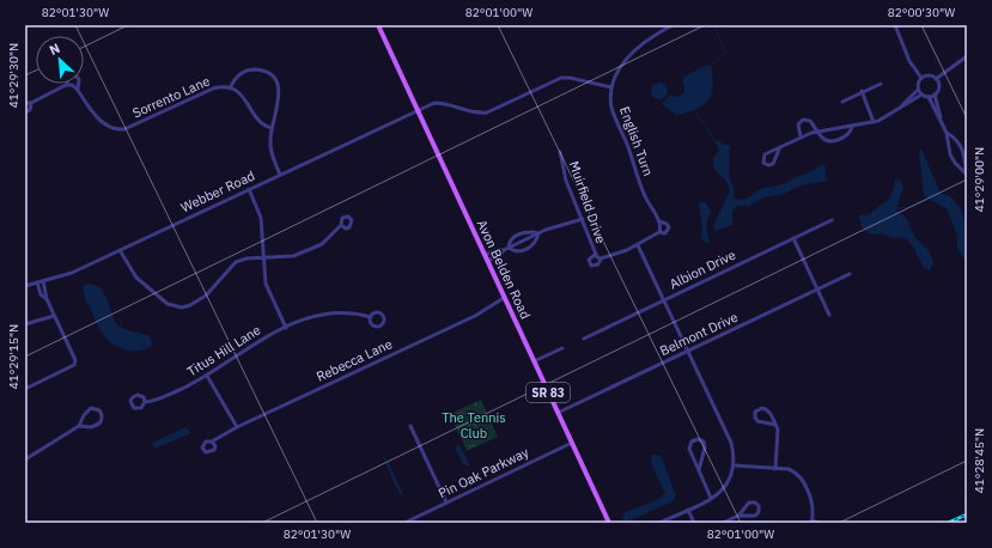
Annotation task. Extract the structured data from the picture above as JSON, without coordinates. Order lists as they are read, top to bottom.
{
  "streets": {
    "main road": ["Avon Belden Road", "SR 83"],
    "street": [
      "Sorrento Lane",
      "English Turn",
      "Webber Road",
      "Muirfield Drive",
      "Albion Drive",
      "Belmont Drive",
      "Titus Hill Lane",
      "Rebecca Lane",
      "Pin Oak Parkway"
    ]
  },
  "crossings": [
    ["English Turn", "Webber Road"],
    ["Webber Road", "Avon Belden Road"],
    ["Avon Belden Road", "Belmont Drive"],
    ["Avon Belden Road", "Rebecca Lane"],
    ["Avon Belden Road", "Pin Oak Parkway"]
  ],
  "parks": ["The Tennis Club"],
  "north": "top left",
  "coordinates": [
    "82°01'30\"W",
    "82°01'00\"W",
    "82°00'30\"W",
    "41°29'30\"N",
    "41°29'00\"N",
    "41°29'15\"N",
    "41°28'45\"N"
  ]
}
